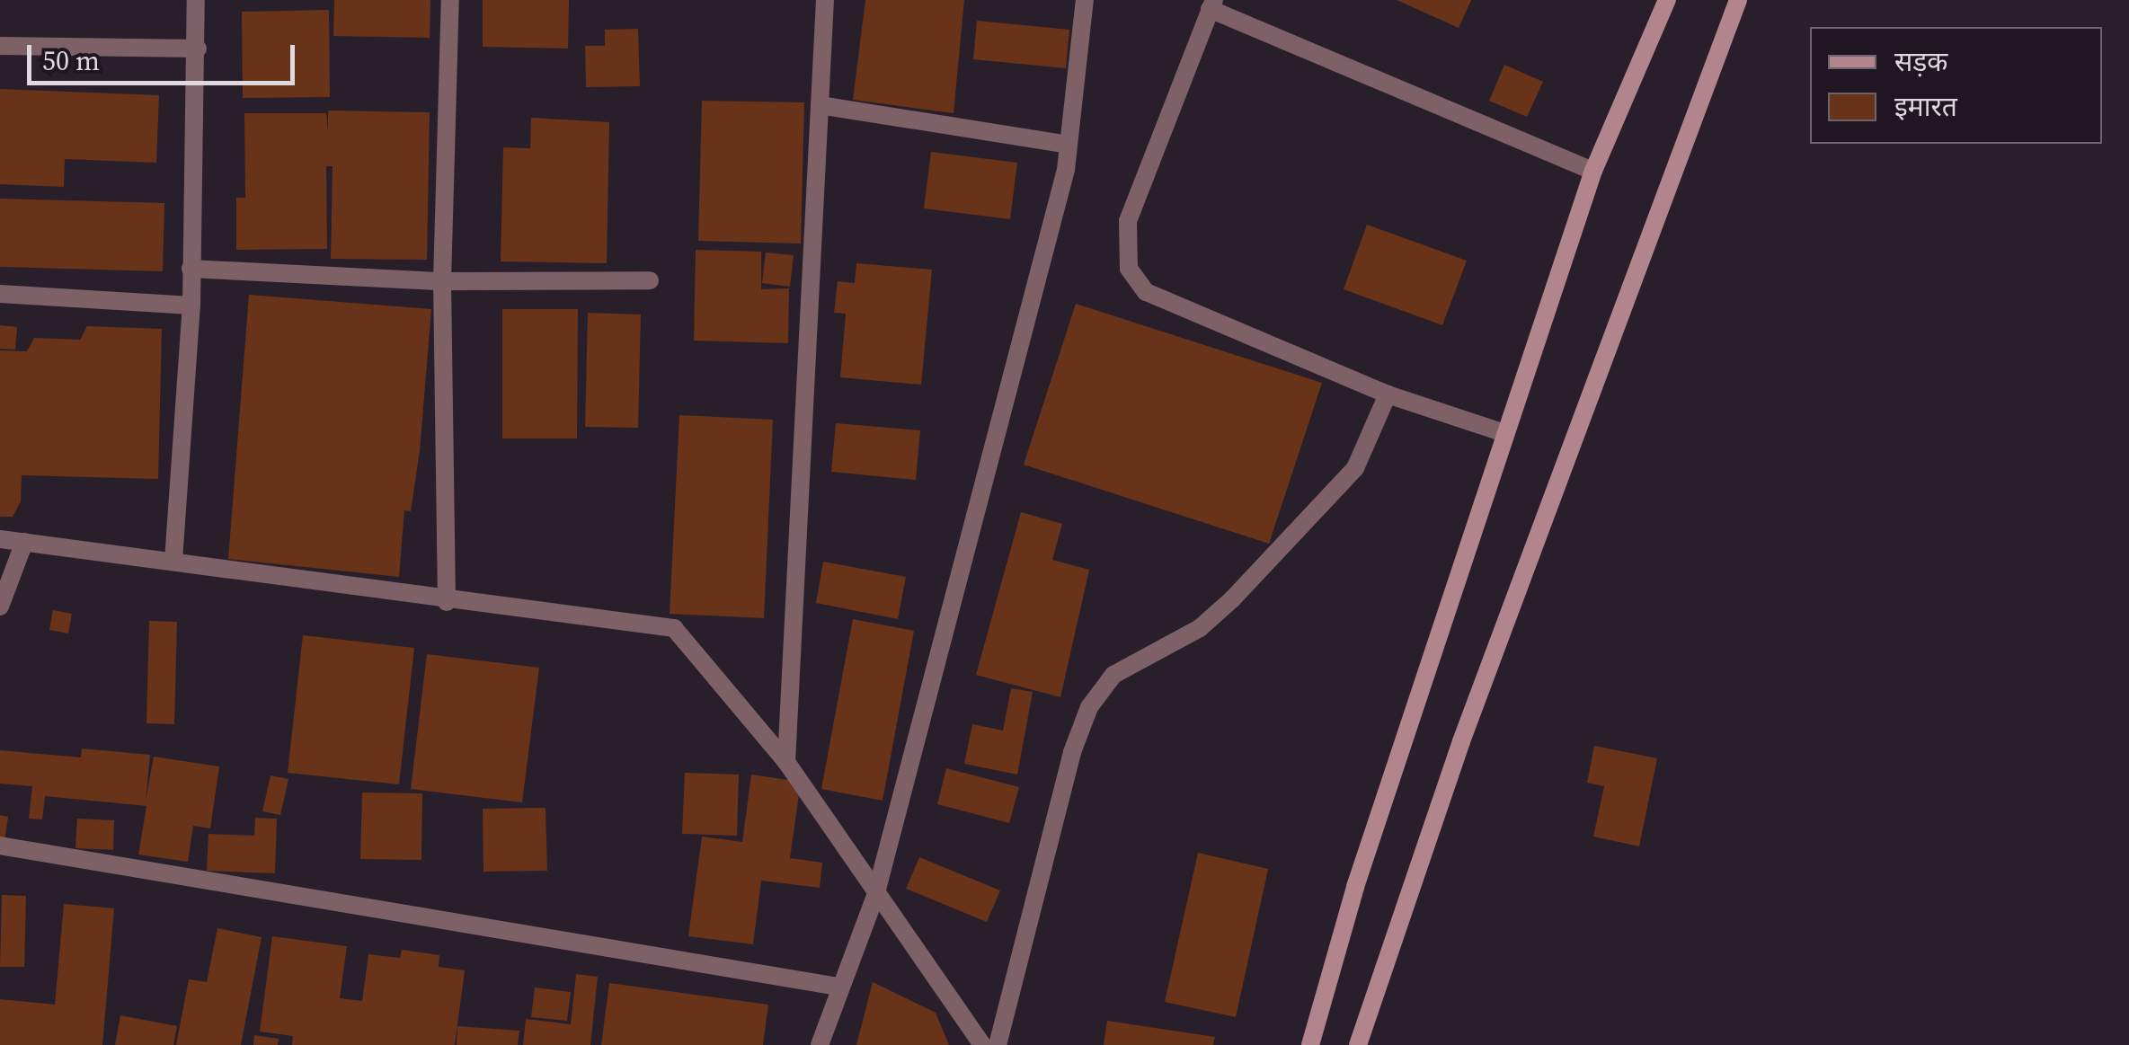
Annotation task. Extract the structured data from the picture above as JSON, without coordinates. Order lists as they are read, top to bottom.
{
  "legend": ["सड़क", "इमारत"],
  "scale_bar": "50 m"
}
